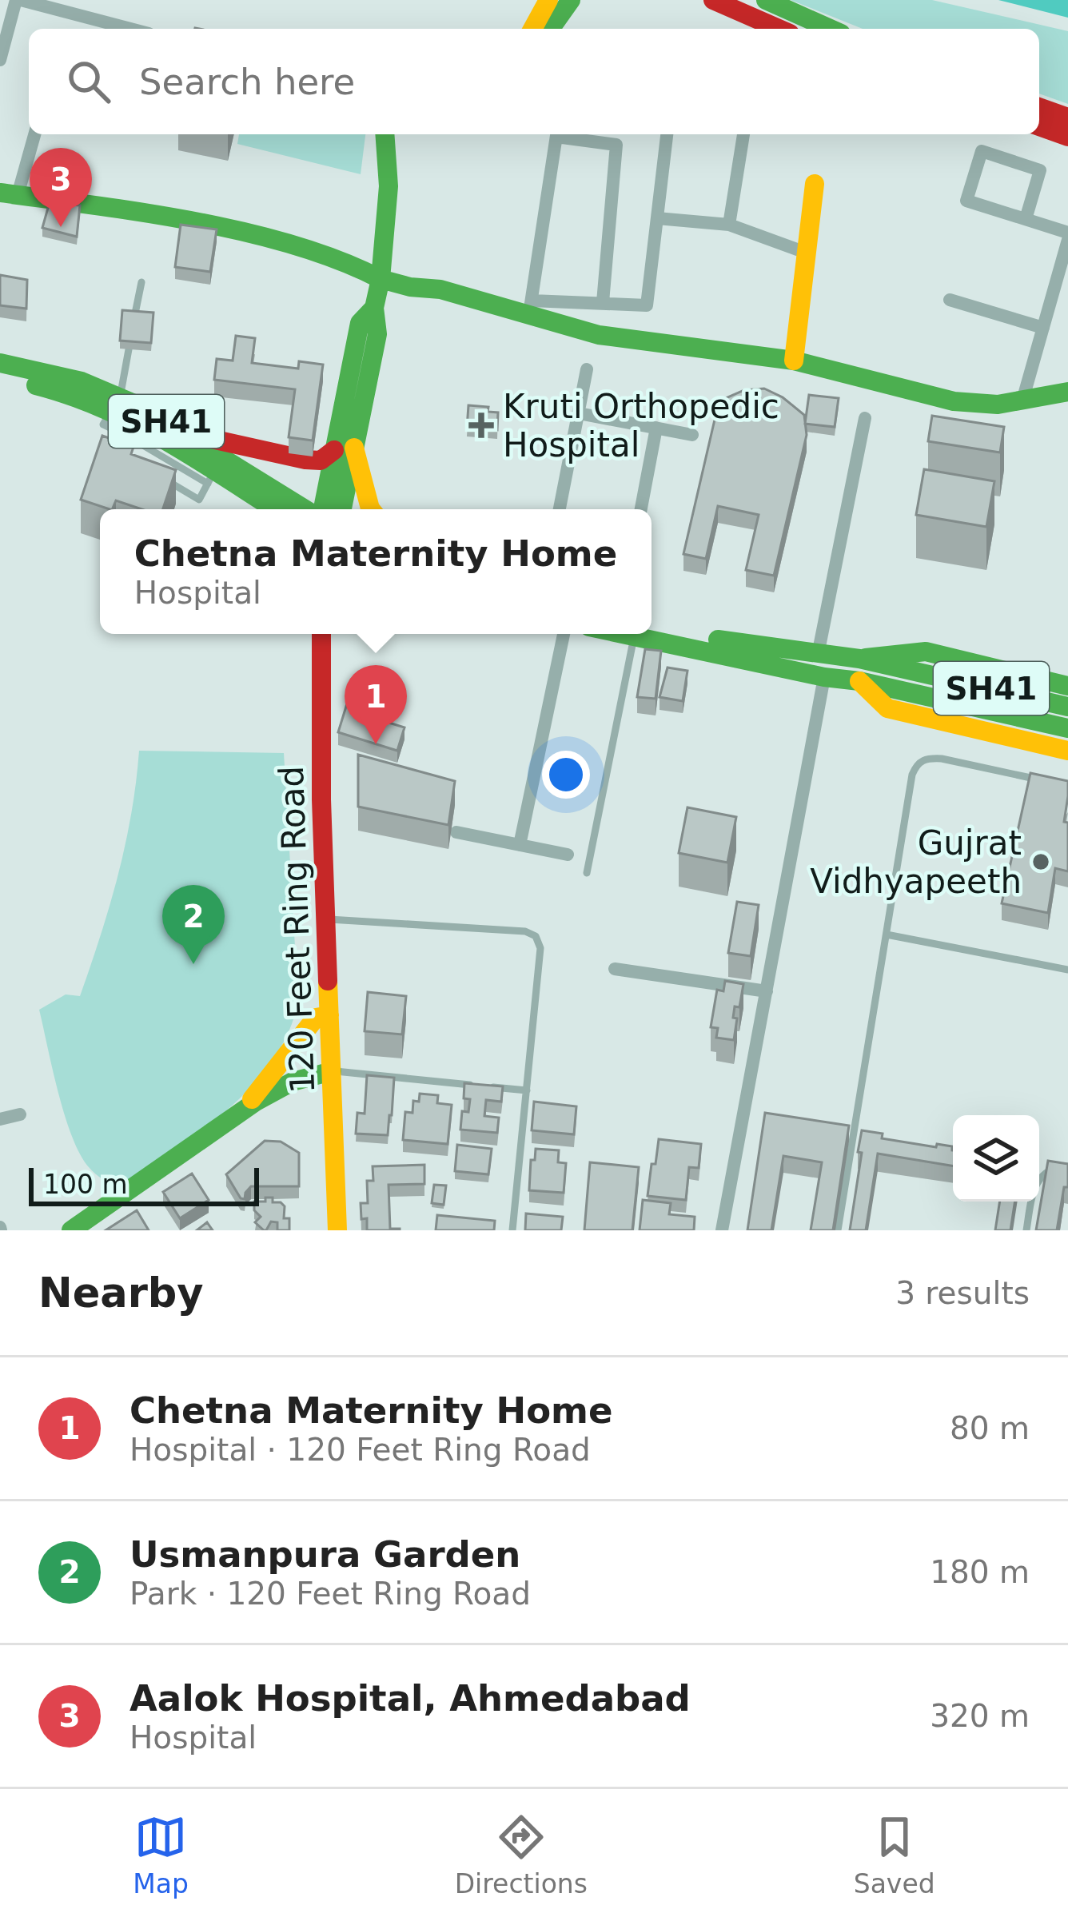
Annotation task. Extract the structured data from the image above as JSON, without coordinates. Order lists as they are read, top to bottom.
{
  "streets": {
    "main road": ["SH41", "120 Feet Ring Road"]
  },
  "places": {
    "health": ["Kruti Orthopedic Hospital"],
    "other": ["Gujrat Vidhyapeeth"]
  },
  "scale_bar": "100 m",
  "page": {
    "search": "Search here",
    "pins": ["3", "1", "2"],
    "popup": ["Chetna Maternity Home", "Hospital"],
    "scale": "100 m",
    "heading": ["Nearby", "3 results"],
    "list": [
      {
        "mark": "1",
        "name": "Chetna Maternity Home",
        "note": "Hospital · 120 Feet Ring Road",
        "value": "80 m"
      },
      {
        "mark": "2",
        "name": "Usmanpura Garden",
        "note": "Park · 120 Feet Ring Road",
        "value": "180 m"
      },
      {
        "mark": "3",
        "name": "Aalok Hospital, Ahmedabad",
        "note": "Hospital",
        "value": "320 m"
      }
    ],
    "nav": ["Map", "Directions", "Saved"]
  }
}
